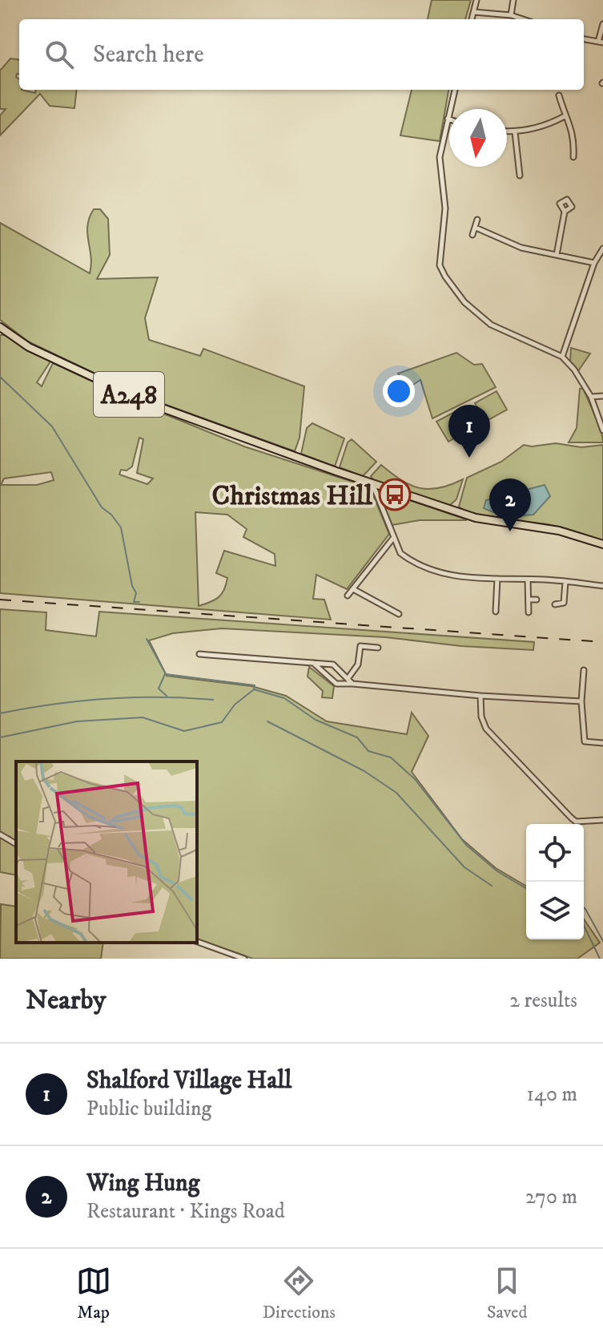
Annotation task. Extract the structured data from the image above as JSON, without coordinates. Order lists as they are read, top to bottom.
{
  "streets": {
    "main road": ["A248"]
  },
  "places": {
    "bus stop": ["Christmas Hill"]
  },
  "north": "bottom",
  "page": {
    "search": "Search here",
    "pins": ["1", "2"],
    "heading": ["Nearby", "2 results"],
    "list": [
      {
        "mark": "1",
        "name": "Shalford Village Hall",
        "note": "Public building",
        "value": "140 m"
      },
      {
        "mark": "2",
        "name": "Wing Hung",
        "note": "Restaurant · Kings Road",
        "value": "270 m"
      }
    ],
    "nav": ["Map", "Directions", "Saved"]
  }
}
